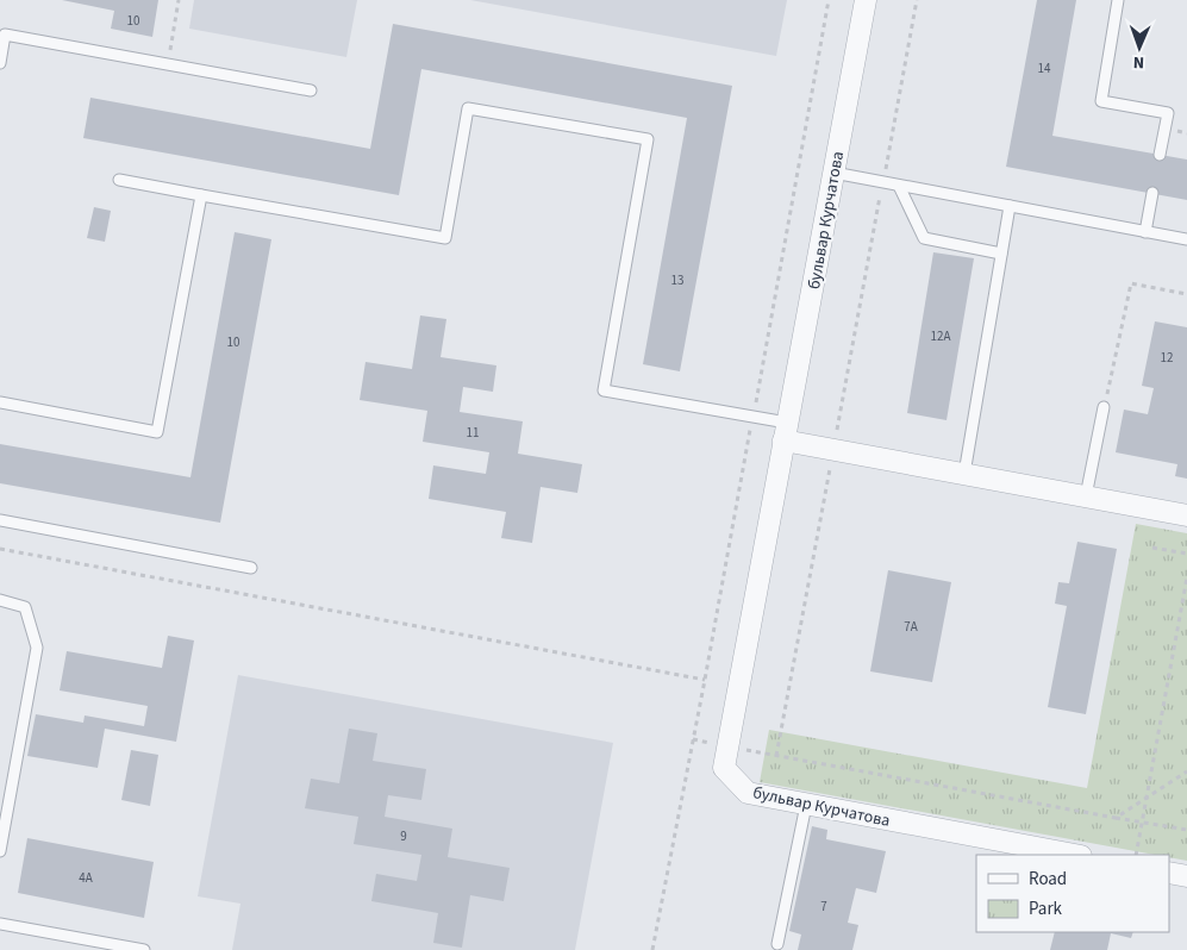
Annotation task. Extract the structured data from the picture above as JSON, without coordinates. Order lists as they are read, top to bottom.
{
  "streets": {
    "street": ["бульвар Курчатова"]
  },
  "house_numbers": [
    "10",
    "14",
    "13",
    "12А",
    "10",
    "12",
    "11",
    "7А",
    "9",
    "4А",
    "7"
  ],
  "legend": ["Road", "Park"],
  "north": "bottom"
}
